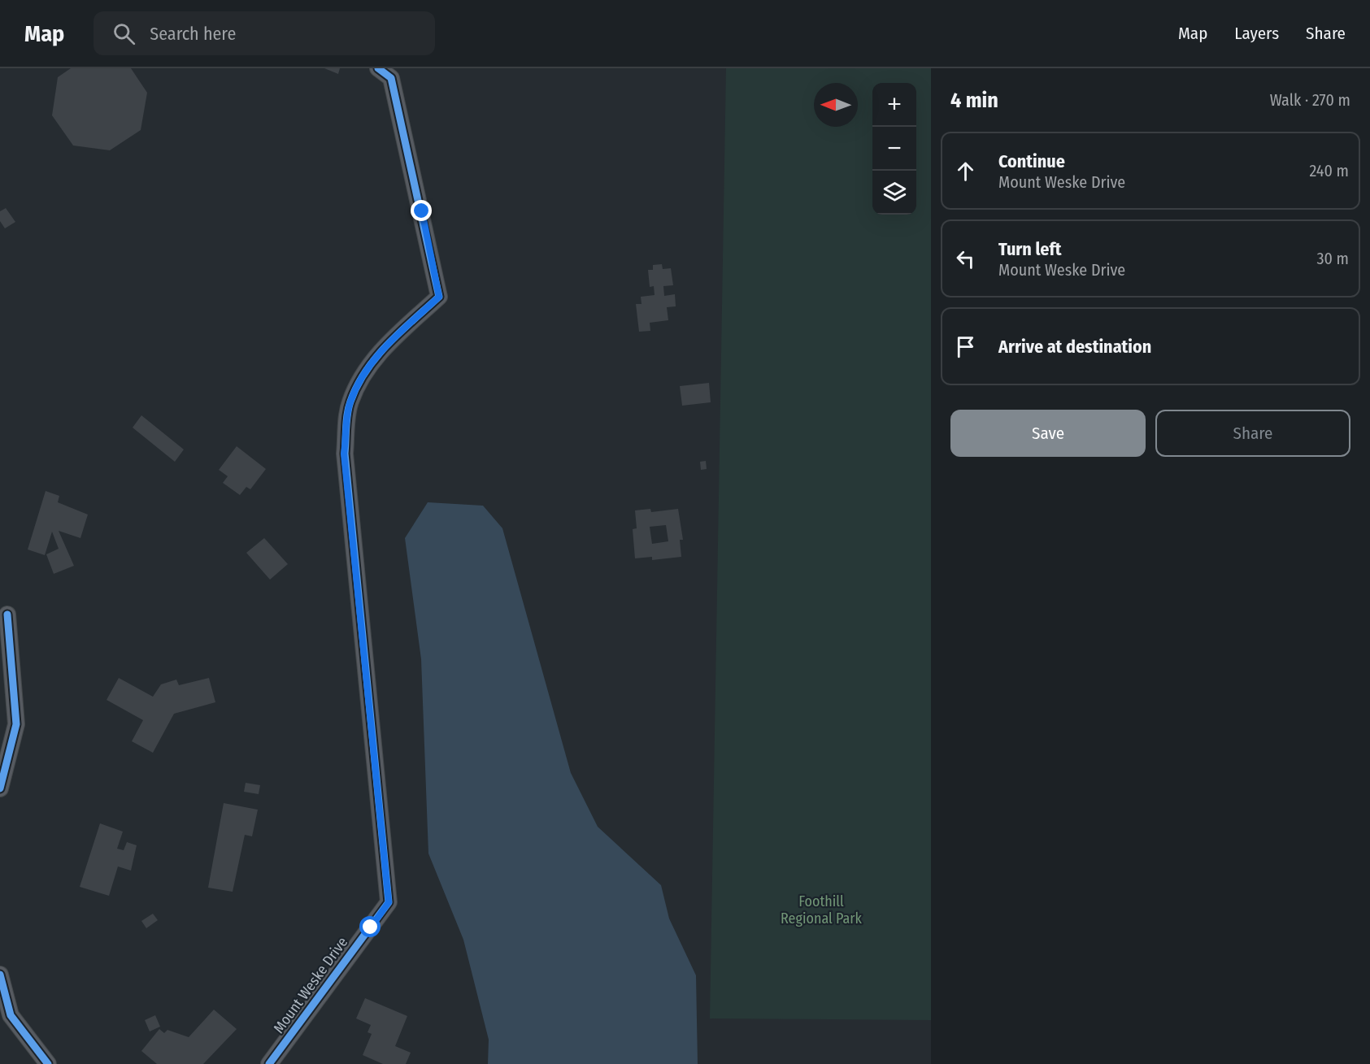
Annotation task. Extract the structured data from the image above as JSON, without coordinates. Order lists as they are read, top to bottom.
{
  "streets": {
    "street": ["Mount Weske Drive"]
  },
  "parks": ["Foothill Regional Park"],
  "north": "left",
  "page": {
    "header": "Map",
    "search": "Search here",
    "nav": ["Map", "Layers", "Share"],
    "heading": ["4 min", "Walk · 270 m"],
    "map_buttons": ["+", "−"],
    "list": [
      ["Continue", "Mount Weske Drive", "240 m"],
      ["Turn left", "Mount Weske Drive", "30 m"],
      "Arrive at destination"
    ],
    "buttons": ["Save", "Share"]
  }
}
